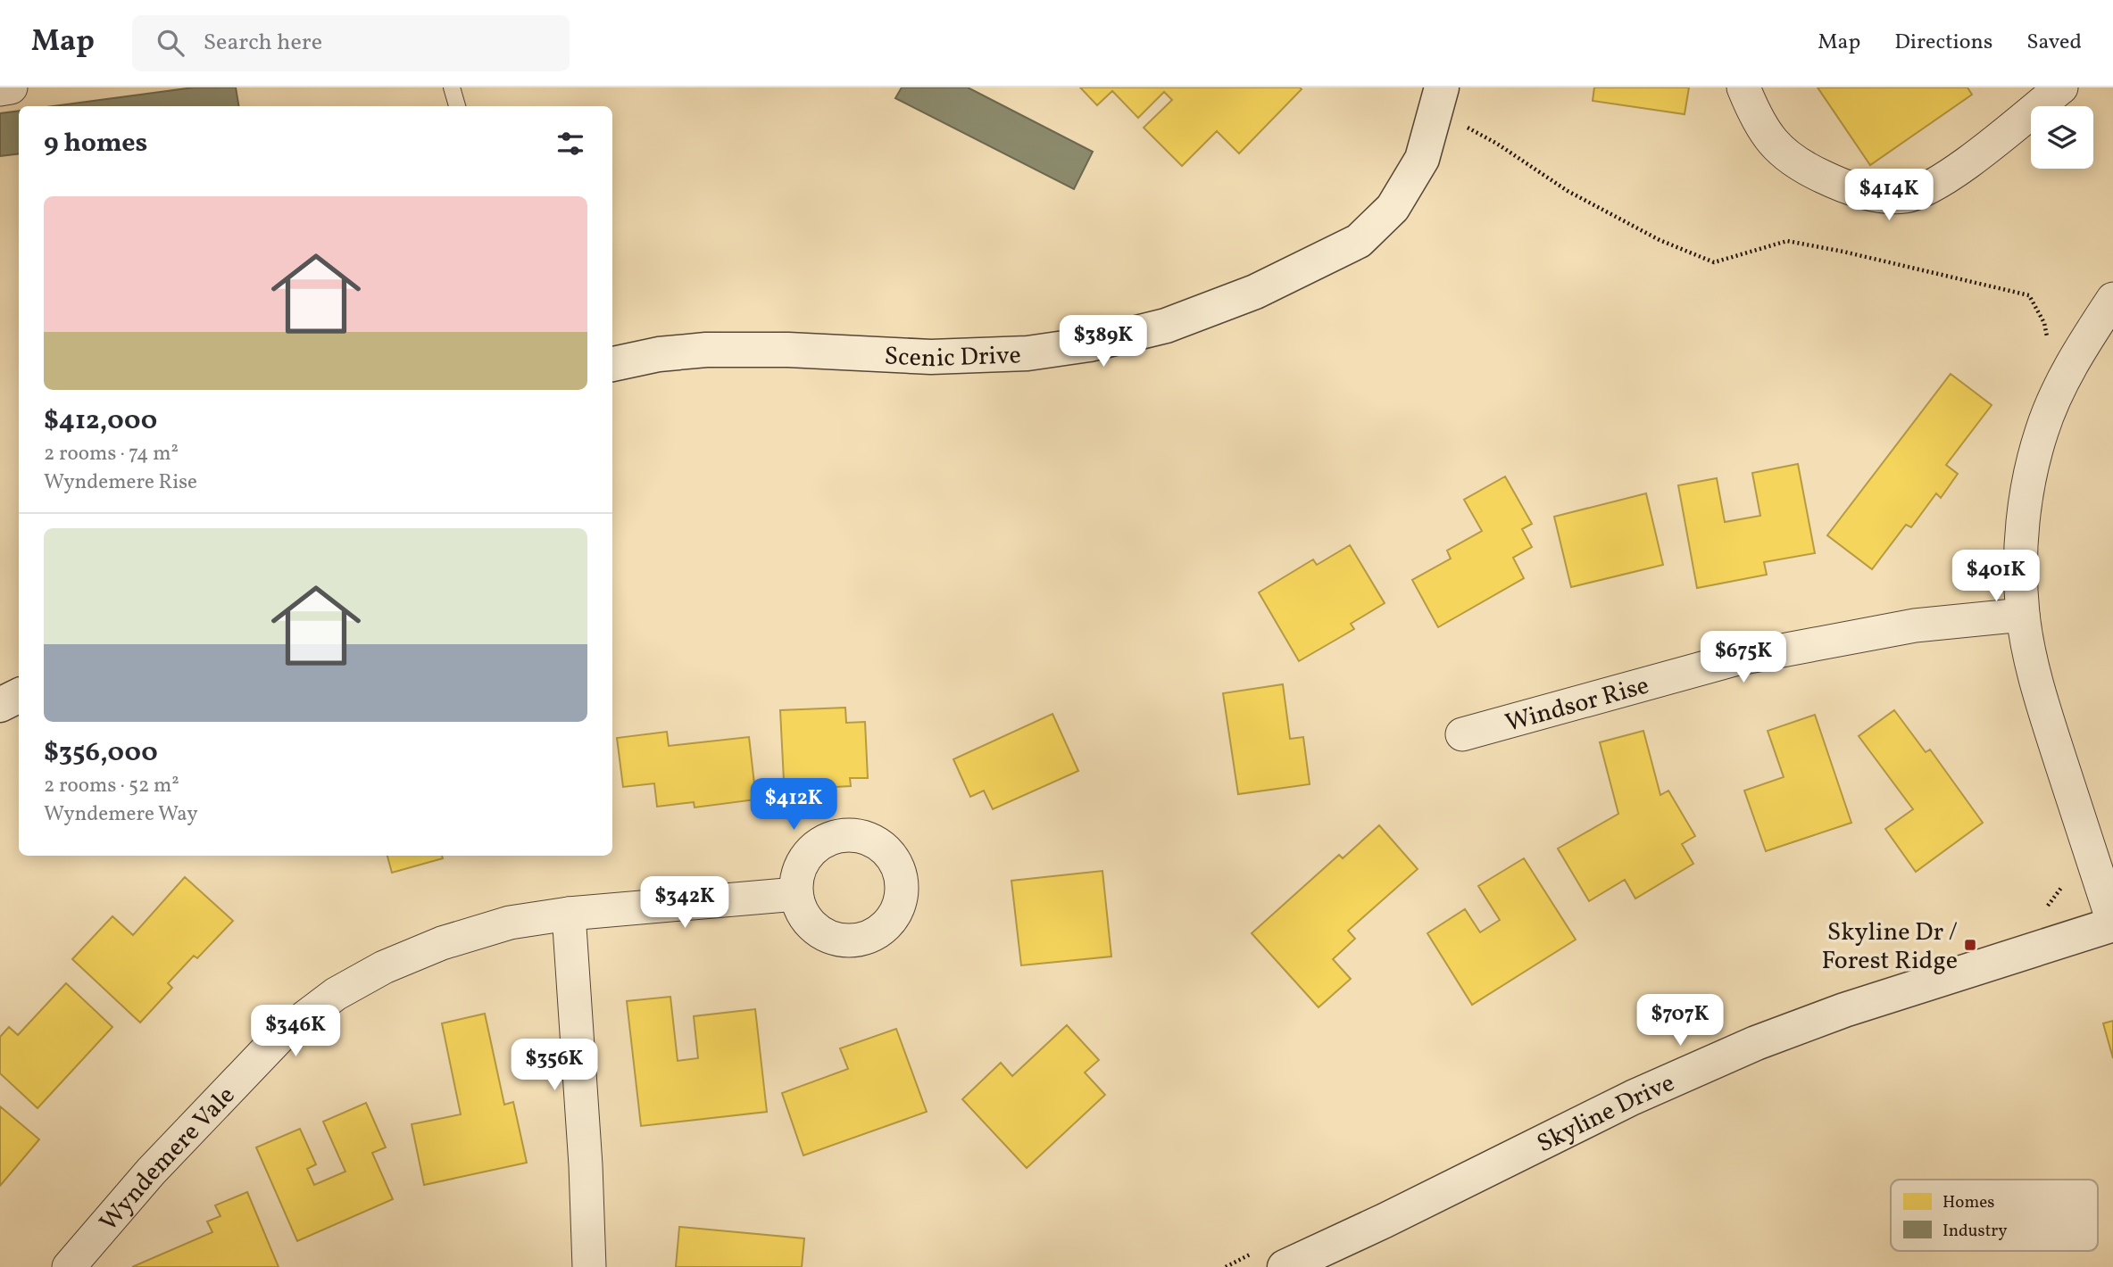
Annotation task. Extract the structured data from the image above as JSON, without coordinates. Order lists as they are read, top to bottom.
{
  "streets": {
    "street": [
      "Scenic Drive",
      "Windsor Rise",
      "Skyline Drive",
      "Wyndemere Vale"
    ]
  },
  "places": {
    "transit": ["Skyline Dr / Forest Ridge"]
  },
  "legend": ["Homes", "Industry"],
  "page": {
    "header": "Map",
    "search": "Search here",
    "nav": ["Map", "Directions", "Saved"],
    "heading": "9 homes",
    "price": [
      "$414K",
      "$389K",
      "$401K",
      "$675K",
      "$412K",
      "$342K",
      "$707K",
      "$346K",
      "$356K"
    ],
    "list": [
      {
        "name": "$412,000",
        "note": "2 rooms · 74 m² · Wyndemere Rise"
      },
      {
        "name": "$356,000",
        "note": "2 rooms · 52 m² · Wyndemere Way"
      }
    ]
  }
}
